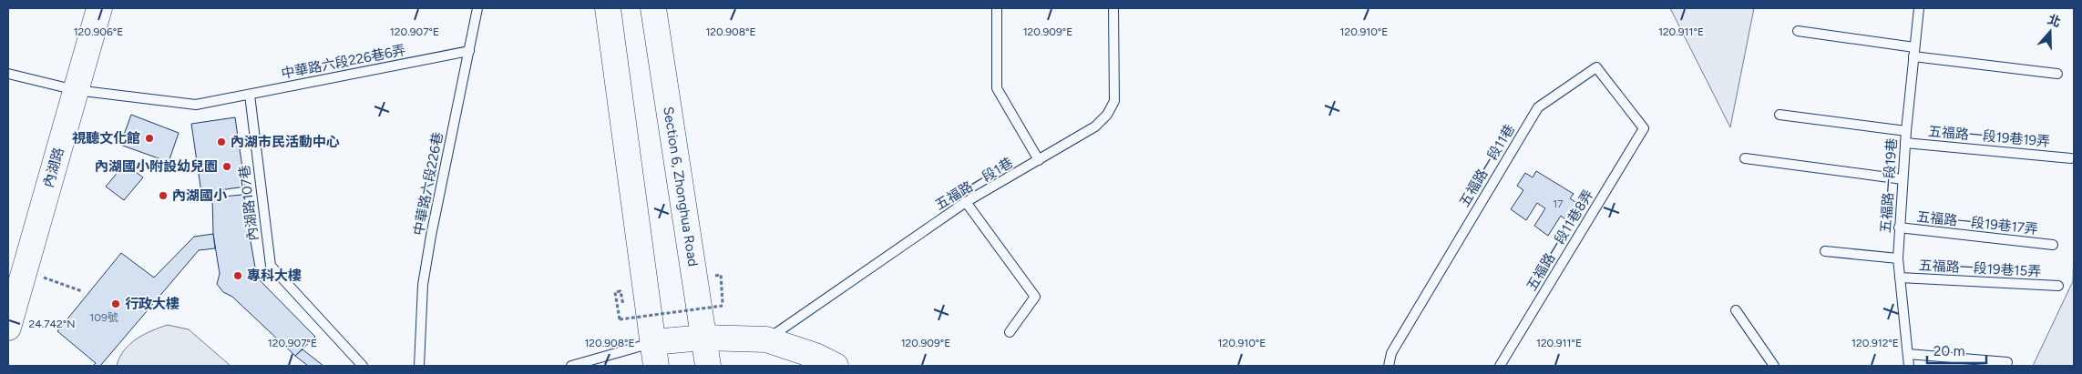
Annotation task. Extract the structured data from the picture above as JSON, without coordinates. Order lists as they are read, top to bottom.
{
  "streets": {
    "main road": ["內湖路", "Section 6, Zhonghua Road"],
    "lane": [
      "中華路六段226巷6弄",
      "五福路一段19巷19弄",
      "五福路一段11巷",
      "中華路六段226巷",
      "五福路一段1巷",
      "五福路一段19巷",
      "內湖路107巷",
      "五福路一段19巷17弄",
      "五福路一段11巷8弄",
      "五福路一段19巷15弄"
    ]
  },
  "crossings": [
    ["中華路六段226巷6弄", "中華路六段226巷"],
    ["中華路六段226巷6弄", "內湖路107巷"],
    ["五福路一段19巷19弄", "五福路一段19巷"],
    ["五福路一段11巷", "五福路一段11巷8弄"],
    ["五福路一段19巷", "五福路一段19巷17弄"],
    ["五福路一段19巷", "五福路一段19巷15弄"]
  ],
  "places": [
    "視聽文化館",
    "內湖市民活動中心",
    "內湖國小附設幼兒園",
    "內湖國小",
    "專科大樓",
    "行政大樓"
  ],
  "house_numbers": ["17", "109號"],
  "scale_bar": "20 m",
  "north": "top",
  "coordinates": [
    "120.909°E",
    "120.911°E",
    "120.906°E",
    "120.907°E",
    "120.908°E",
    "120.910°E",
    "24.742°N",
    "120.912°E"
  ]
}
